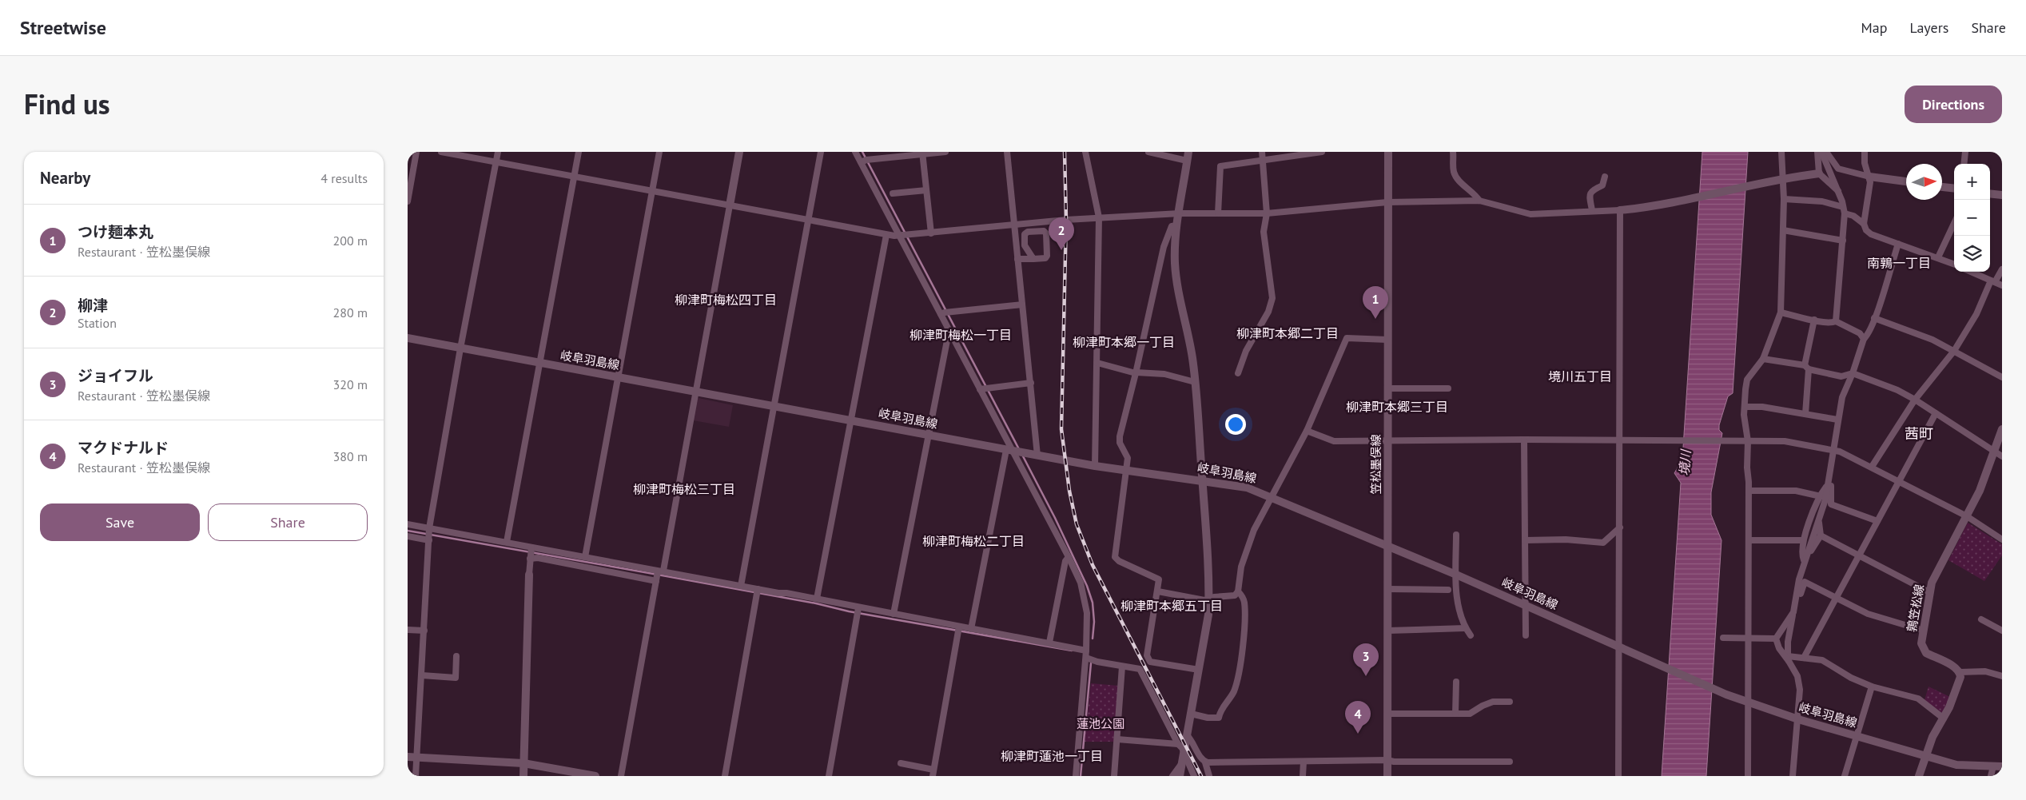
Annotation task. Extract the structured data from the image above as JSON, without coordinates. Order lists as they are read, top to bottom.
{
  "streets": {
    "main road": ["岐阜羽島線", "笠松墨俣線", "鶉笠松線"]
  },
  "crossings": [
    ["岐阜羽島線", "笠松墨俣線"]
  ],
  "districts": [
    "南鶉一丁目",
    "柳津町梅松四丁目",
    "柳津町本郷二丁目",
    "柳津町梅松一丁目",
    "柳津町本郷一丁目",
    "境川五丁目",
    "柳津町本郷三丁目",
    "茜町",
    "柳津町梅松三丁目",
    "柳津町梅松二丁目",
    "柳津町本郷五丁目",
    "柳津町蓮池一丁目"
  ],
  "water": ["境川"],
  "parks": ["蓮池公園"],
  "north": "right",
  "page": {
    "header": "Streetwise",
    "nav": ["Map", "Layers", "Share"],
    "title": "Find us",
    "buttons": [
      "Directions",
      ["Save", "Share"]
    ],
    "heading": ["Nearby", "4 results"],
    "map_buttons": ["+", "−"],
    "list": [
      {
        "mark": "1",
        "name": "つけ麺本丸",
        "note": "Restaurant · 笠松墨俣線",
        "value": "200 m"
      },
      {
        "mark": "2",
        "name": "柳津",
        "note": "Station",
        "value": "280 m"
      },
      {
        "mark": "3",
        "name": "ジョイフル",
        "note": "Restaurant · 笠松墨俣線",
        "value": "320 m"
      },
      {
        "mark": "4",
        "name": "マクドナルド",
        "note": "Restaurant · 笠松墨俣線",
        "value": "380 m"
      }
    ],
    "pins": [
      "2",
      "1",
      "3",
      "4"
    ]
  }
}
